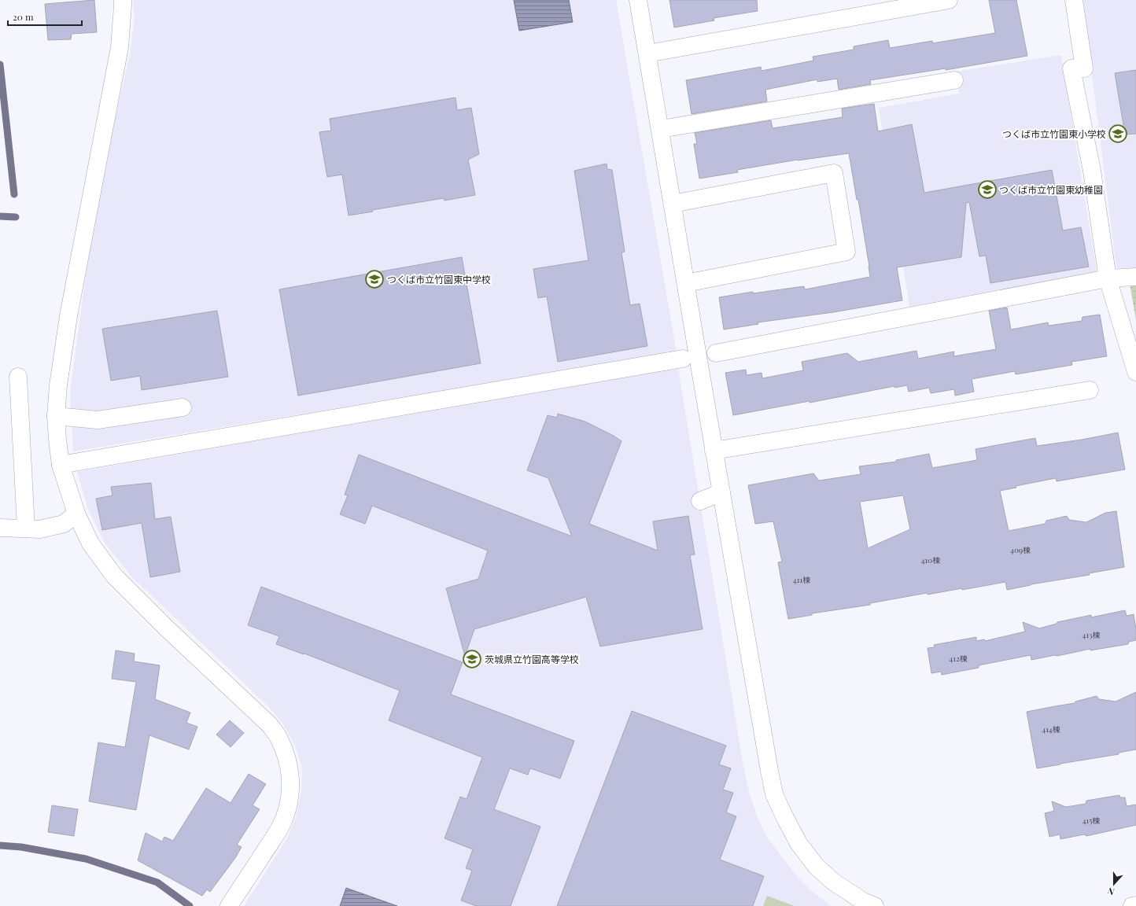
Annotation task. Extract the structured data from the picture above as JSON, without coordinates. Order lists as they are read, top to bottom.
{
  "places": {
    "school or university": [
      "つくば市立竹園東小学校",
      "つくば市立竹園東幼稚園",
      "つくば市立竹園東中学校",
      "茨城県立竹園高等学校"
    ]
  },
  "house_numbers": [
    "409棟",
    "410棟",
    "411棟",
    "413棟",
    "412棟",
    "414棟",
    "415棟"
  ],
  "scale_bar": "20 m",
  "north": "bottom"
}
